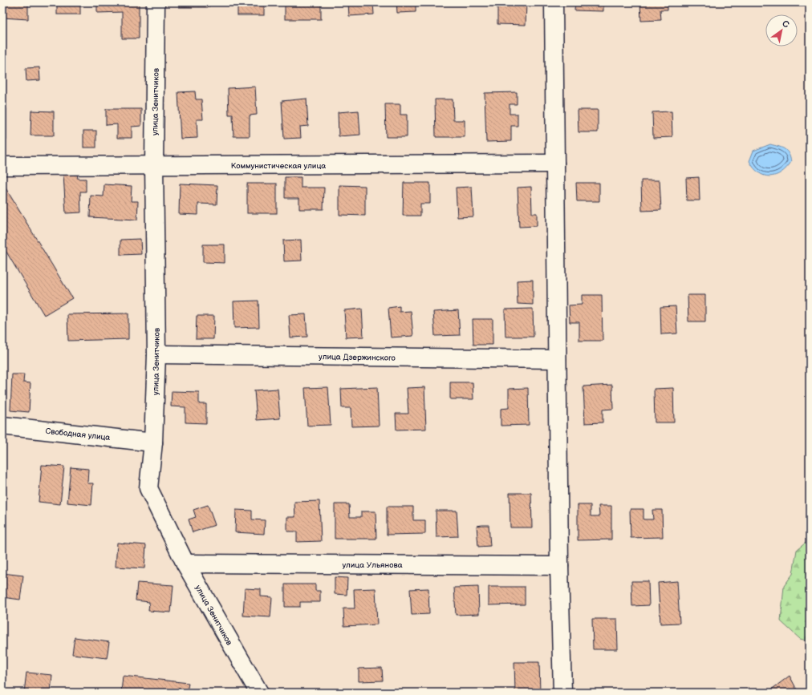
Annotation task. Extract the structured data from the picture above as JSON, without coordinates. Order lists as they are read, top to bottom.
{
  "streets": {
    "street": [
      "улица Зенитчиков",
      "Коммунистическая улица",
      "улица Дзержинского",
      "Свободная улица",
      "улица Ульянова"
    ]
  },
  "crossings": [
    ["улица Зенитчиков", "Коммунистическая улица"],
    ["улица Зенитчиков", "улица Дзержинского"],
    ["улица Зенитчиков", "Свободная улица"],
    ["улица Зенитчиков", "улица Ульянова"]
  ],
  "north": "top right"
}
